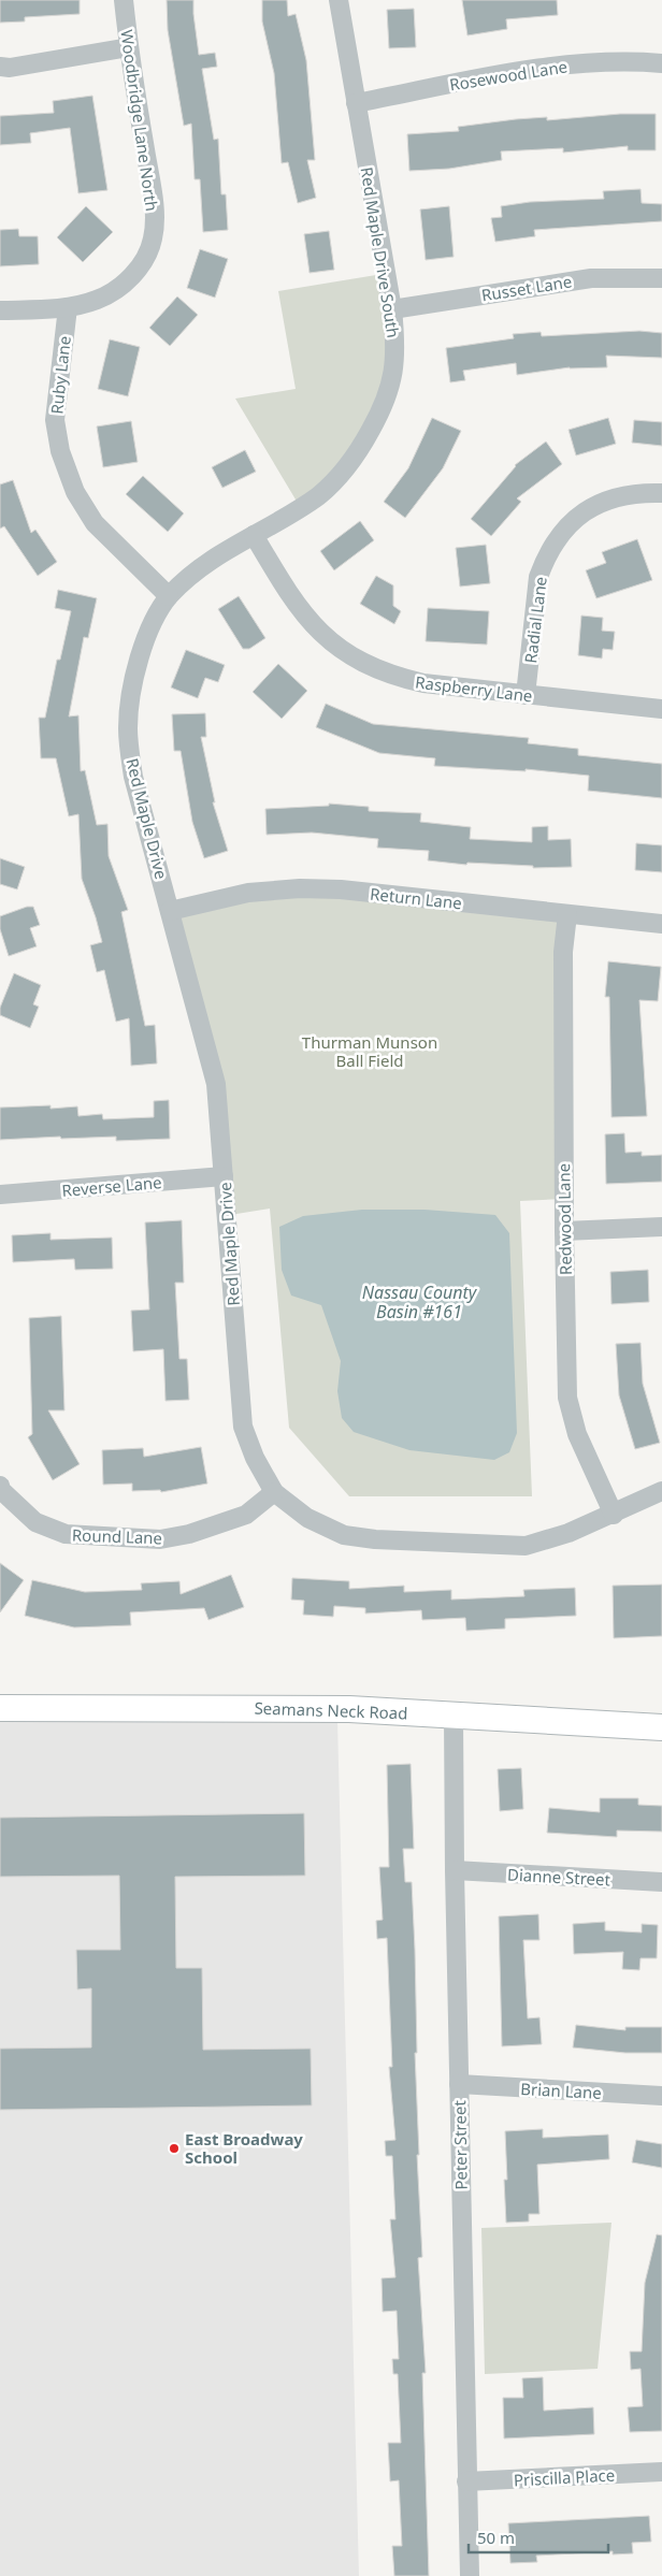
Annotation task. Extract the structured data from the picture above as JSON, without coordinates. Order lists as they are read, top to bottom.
{
  "streets": {
    "main road": ["Seamans Neck Road"],
    "street": [
      "Rosewood Lane",
      "Woodbridge Lane North",
      "Red Maple Drive South",
      "Russet Lane",
      "Ruby Lane",
      "Radial Lane",
      "Raspberry Lane",
      "Red Maple Drive",
      "Return Lane",
      "Reverse Lane",
      "Redwood Lane",
      "Round Lane",
      "Dianne Street",
      "Brian Lane",
      "Peter Street",
      "Priscilla Place"
    ]
  },
  "crossings": [
    ["Rosewood Lane", "Red Maple Drive South"],
    ["Woodbridge Lane North", "Ruby Lane"],
    ["Red Maple Drive South", "Russet Lane"],
    ["Red Maple Drive South", "Ruby Lane"],
    ["Red Maple Drive South", "Raspberry Lane"],
    ["Red Maple Drive South", "Red Maple Drive"],
    ["Ruby Lane", "Red Maple Drive"],
    ["Radial Lane", "Raspberry Lane"],
    ["Red Maple Drive", "Return Lane"],
    ["Red Maple Drive", "Reverse Lane"],
    ["Red Maple Drive", "Redwood Lane"],
    ["Red Maple Drive", "Round Lane"],
    ["Return Lane", "Redwood Lane"],
    ["Seamans Neck Road", "Peter Street"],
    ["Dianne Street", "Peter Street"],
    ["Brian Lane", "Peter Street"],
    ["Peter Street", "Priscilla Place"]
  ],
  "water": ["Nassau County Basin #161"],
  "parks": ["Thurman Munson Ball Field"],
  "places": ["East Broadway School"],
  "scale_bar": "50 m"
}
